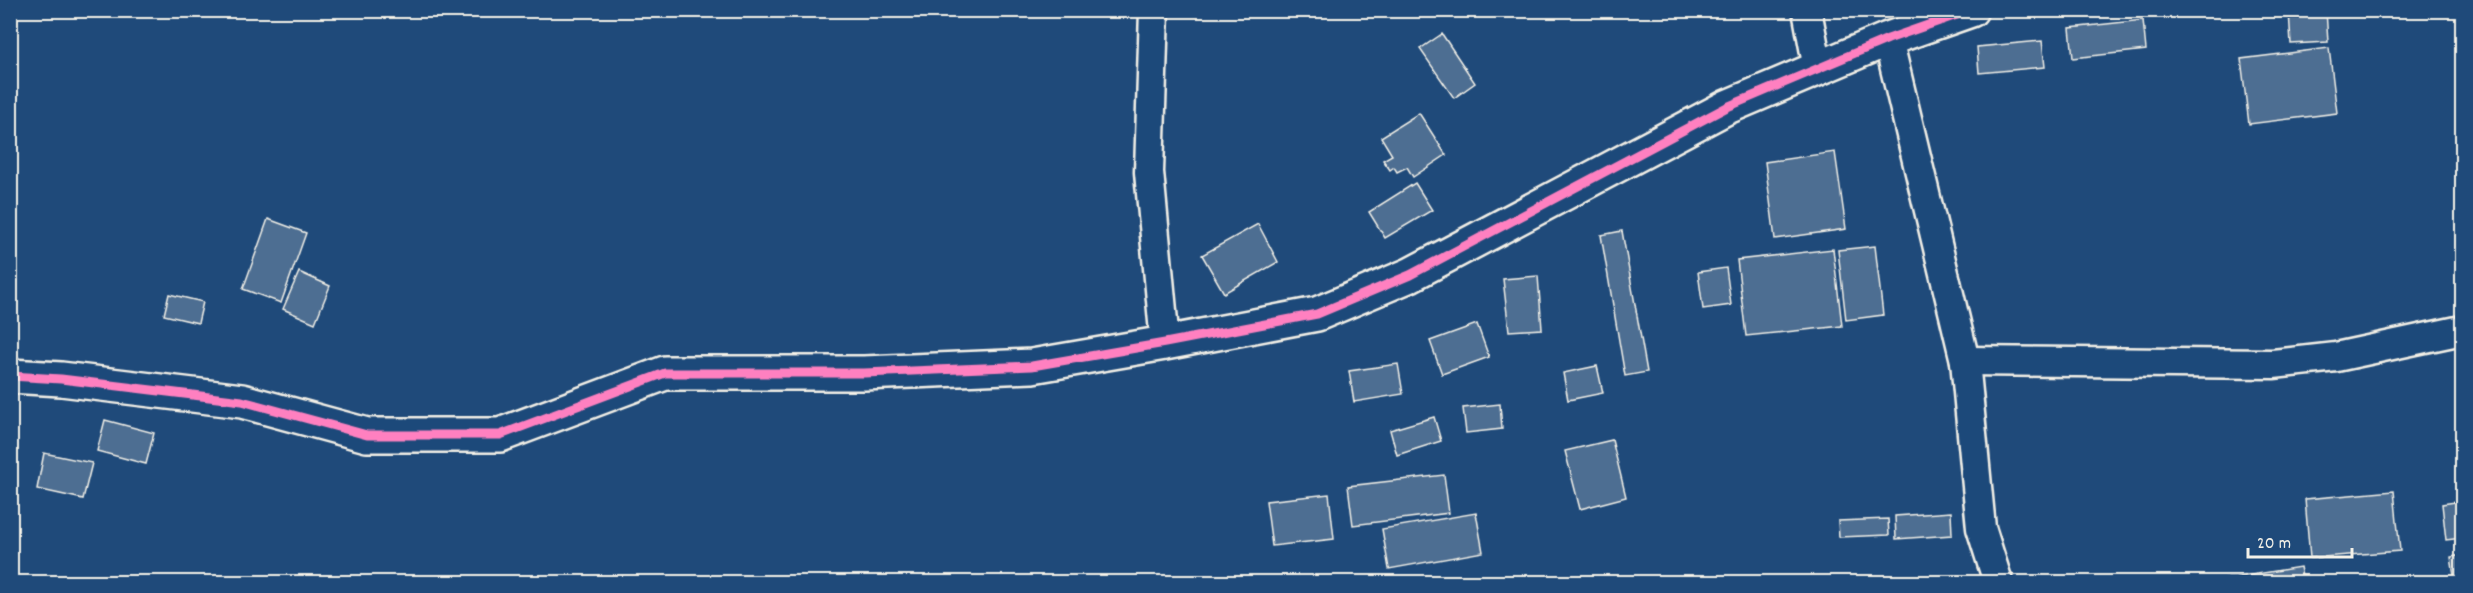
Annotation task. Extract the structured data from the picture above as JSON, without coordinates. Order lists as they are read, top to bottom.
{
  "scale_bar": "20 m"
}
